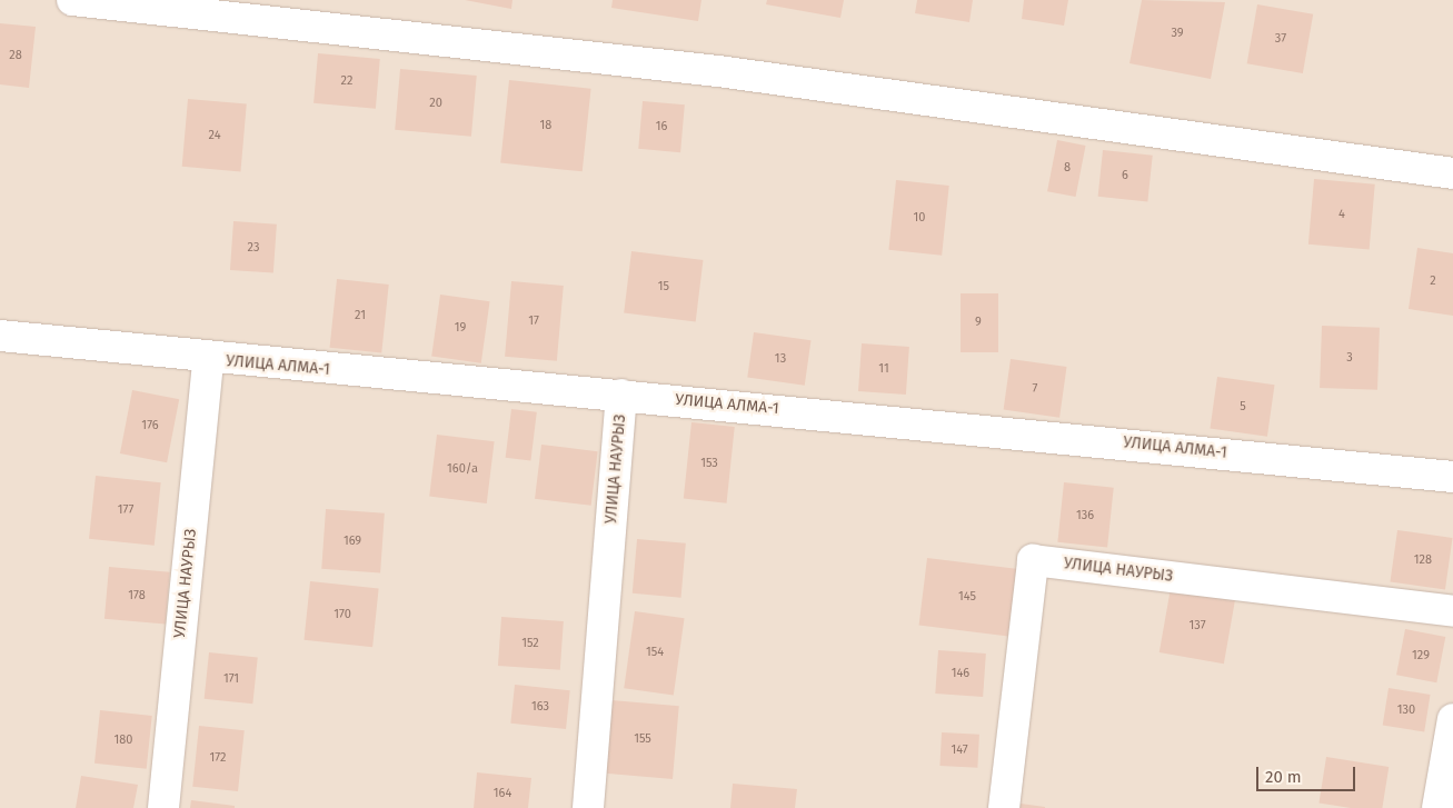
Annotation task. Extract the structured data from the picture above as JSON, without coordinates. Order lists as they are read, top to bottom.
{
  "streets": {
    "street": ["УЛИЦА АЛМА-1", "УЛИЦА НАУРЫЗ"]
  },
  "crossings": [
    ["УЛИЦА АЛМА-1", "УЛИЦА НАУРЫЗ"]
  ],
  "house_numbers": [
    "39",
    "37",
    "28",
    "22",
    "20",
    "18",
    "16",
    "24",
    "8",
    "6",
    "4",
    "10",
    "23",
    "2",
    "15",
    "21",
    "17",
    "9",
    "19",
    "3",
    "13",
    "11",
    "7",
    "5",
    "176",
    "153",
    "160/а",
    "177",
    "136",
    "169",
    "128",
    "178",
    "145",
    "170",
    "137",
    "152",
    "154",
    "129",
    "146",
    "171",
    "163",
    "130",
    "155",
    "180",
    "147",
    "172",
    "164"
  ],
  "scale_bar": "20 m"
}
